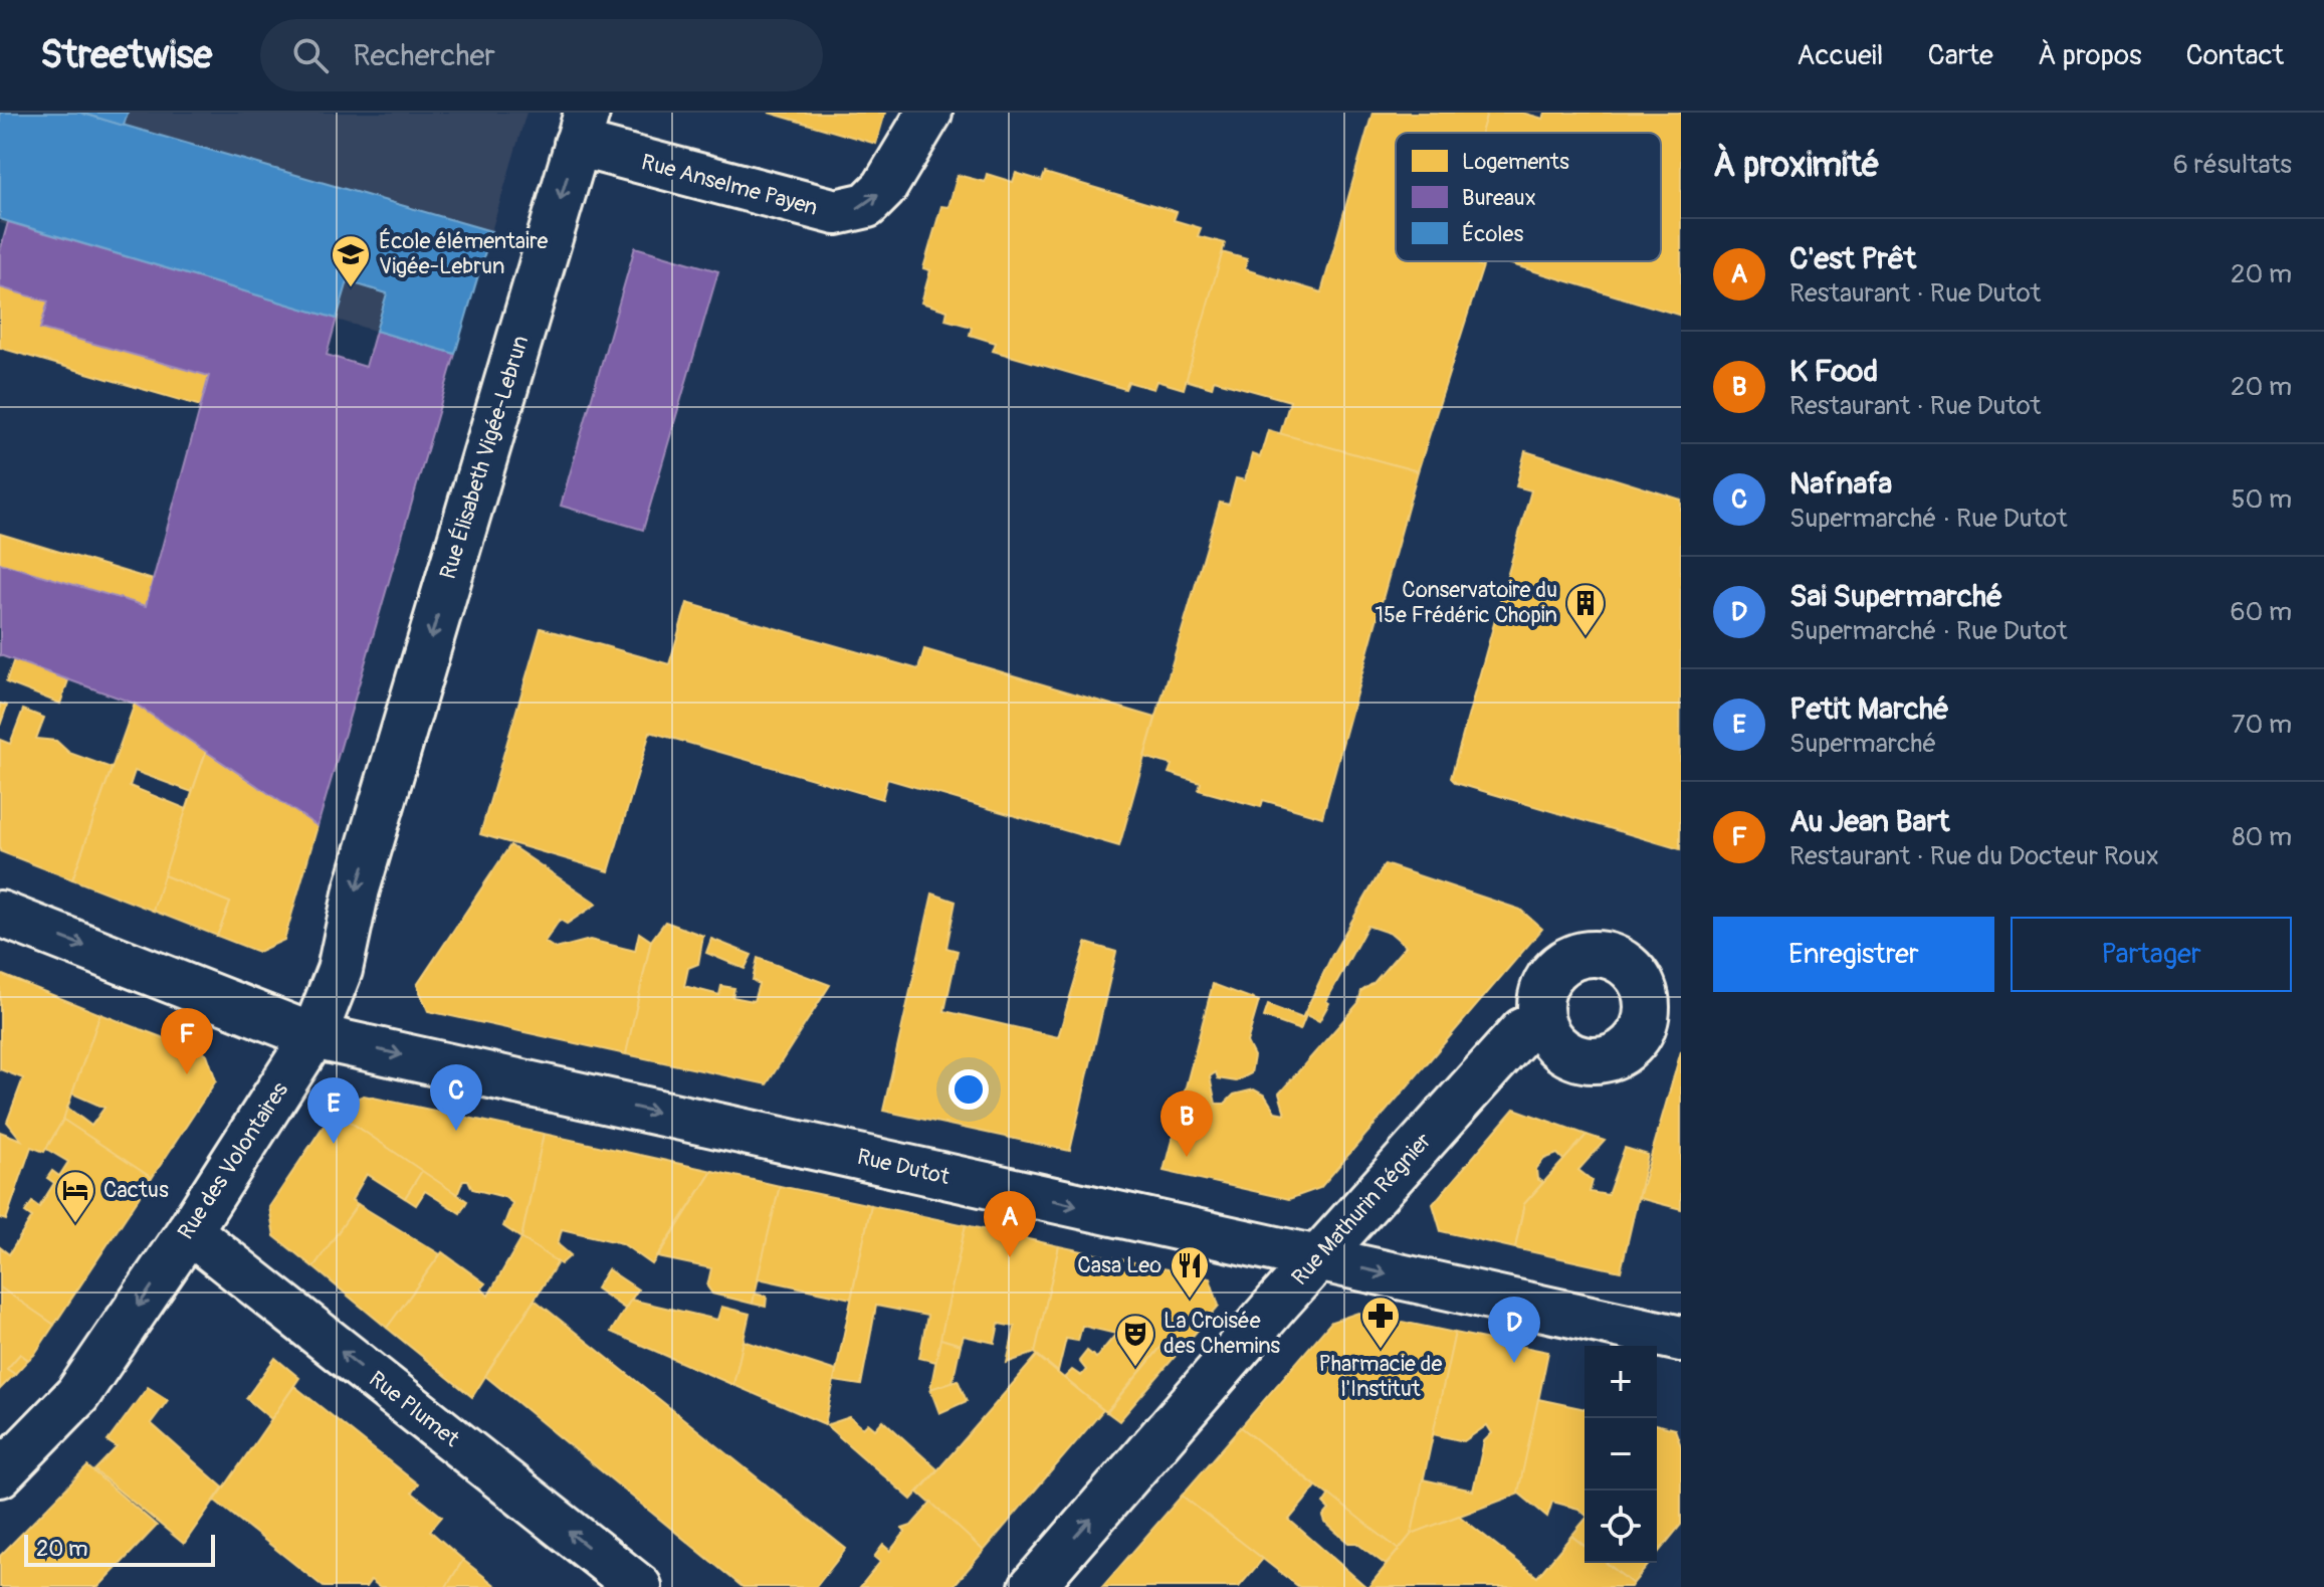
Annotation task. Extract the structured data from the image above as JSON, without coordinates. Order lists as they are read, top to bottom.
{
  "streets": {
    "street": [
      "Rue Anselme Payen",
      "Rue Élisabeth Vigée-Lebrun",
      "Rue des Volontaires",
      "Rue Dutot",
      "Rue Mathurin Régnier",
      "Rue Plumet"
    ]
  },
  "crossings": [
    ["Rue Anselme Payen", "Rue Élisabeth Vigée-Lebrun"],
    ["Rue Élisabeth Vigée-Lebrun", "Rue des Volontaires"],
    ["Rue des Volontaires", "Rue Dutot"],
    ["Rue des Volontaires", "Rue Plumet"],
    ["Rue Dutot", "Rue Mathurin Régnier"]
  ],
  "one_way": [
    "Rue Anselme Payen",
    "Rue Élisabeth Vigée-Lebrun",
    "Rue des Volontaires",
    "Rue Dutot",
    "Rue Mathurin Régnier",
    "Rue Plumet"
  ],
  "places": {
    "school or university": ["École élémentaire Vigée-Lebrun"],
    "building": ["Conservatoire du 15e Frédéric Chopin"],
    "hotel": ["Cactus"],
    "restaurant": ["Casa Leo"],
    "pharmacy": ["Pharmacie de l'Institut"],
    "theatre": ["La Croisée des Chemins"]
  },
  "legend": ["Logements", "Bureaux", "Écoles"],
  "scale_bar": "20 m",
  "page": {
    "header": "Streetwise",
    "search": "Rechercher",
    "nav": [
      "Accueil",
      "Carte",
      "À propos",
      "Contact"
    ],
    "heading": ["À proximité", "6 résultats"],
    "list": [
      {
        "mark": "A",
        "name": "C'est Prêt",
        "note": "Restaurant · Rue Dutot",
        "value": "20 m"
      },
      {
        "mark": "B",
        "name": "K Food",
        "note": "Restaurant · Rue Dutot",
        "value": "20 m"
      },
      {
        "mark": "C",
        "name": "Nafnafa",
        "note": "Supermarché · Rue Dutot",
        "value": "50 m"
      },
      {
        "mark": "D",
        "name": "Sai Supermarché",
        "note": "Supermarché · Rue Dutot",
        "value": "60 m"
      },
      {
        "mark": "E",
        "name": "Petit Marché",
        "note": "Supermarché",
        "value": "70 m"
      },
      {
        "mark": "F",
        "name": "Au Jean Bart",
        "note": "Restaurant · Rue du Docteur Roux",
        "value": "80 m"
      }
    ],
    "buttons": ["Enregistrer", "Partager"],
    "pins": [
      "F",
      "C",
      "E",
      "B",
      "A",
      "D"
    ],
    "map_buttons": ["+", "−"],
    "scale": "20 m"
  }
}
